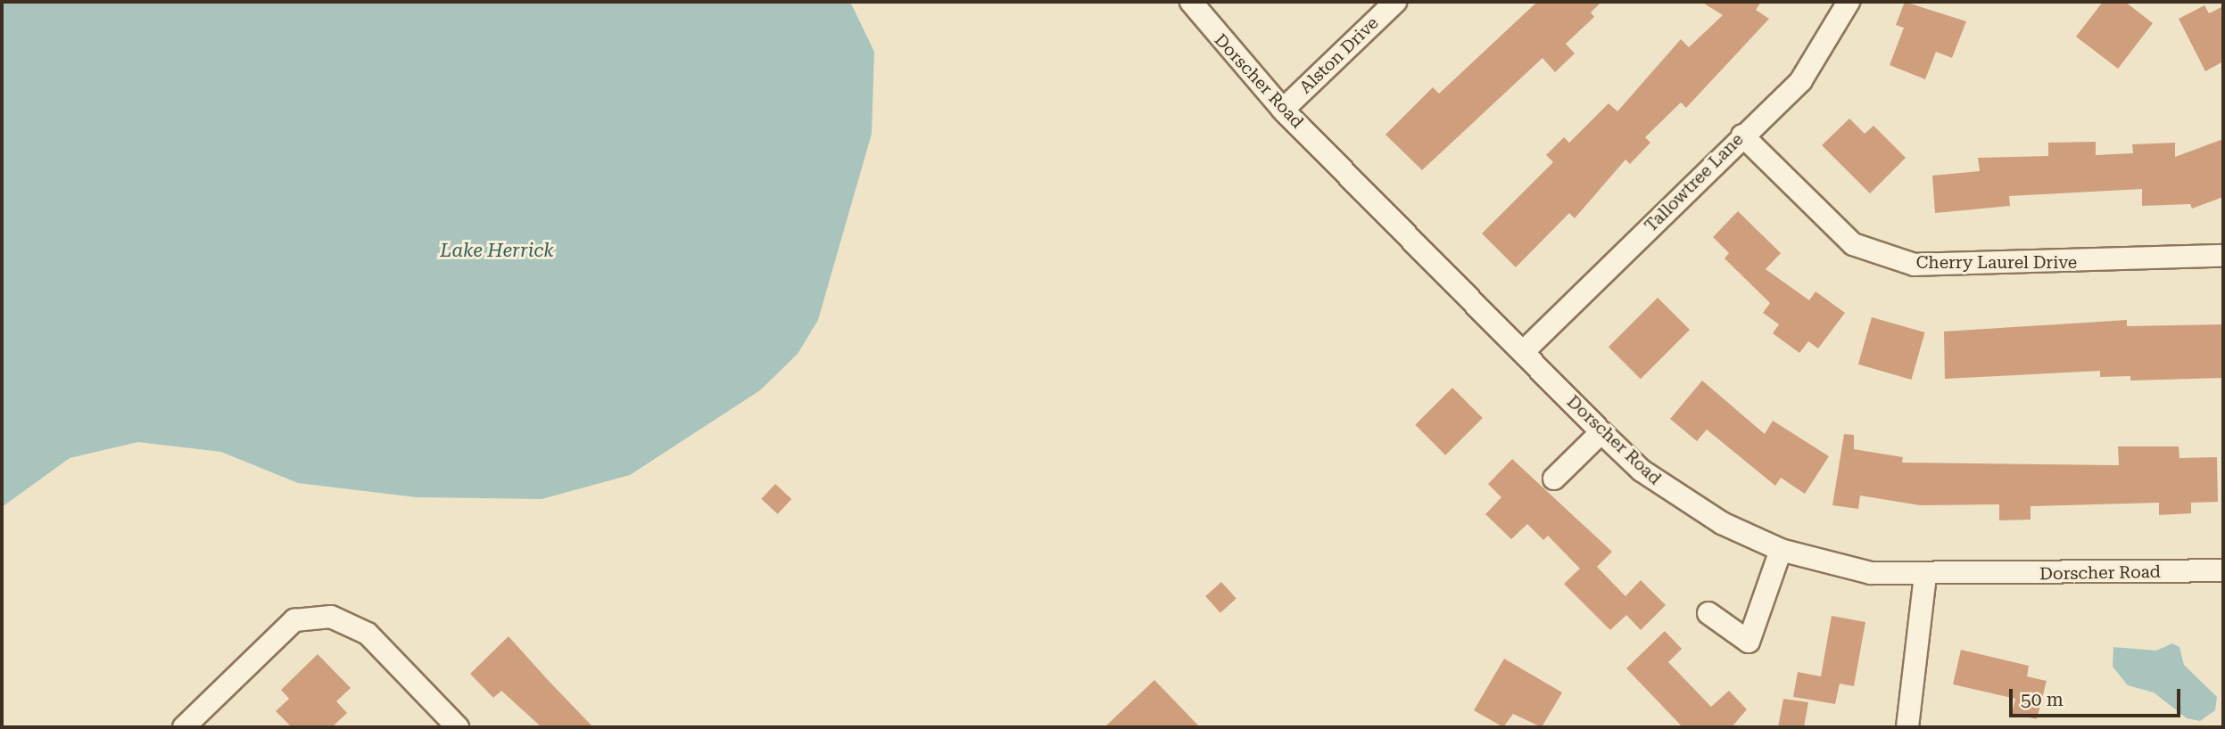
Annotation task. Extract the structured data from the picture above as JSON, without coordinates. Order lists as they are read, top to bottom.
{
  "streets": {
    "street": [
      "Alston Drive",
      "Dorscher Road",
      "Tallowtree Lane",
      "Cherry Laurel Drive"
    ]
  },
  "crossings": [
    ["Alston Drive", "Dorscher Road"],
    ["Dorscher Road", "Tallowtree Lane"],
    ["Tallowtree Lane", "Cherry Laurel Drive"]
  ],
  "water": ["Lake Herrick"],
  "scale_bar": "50 m"
}
